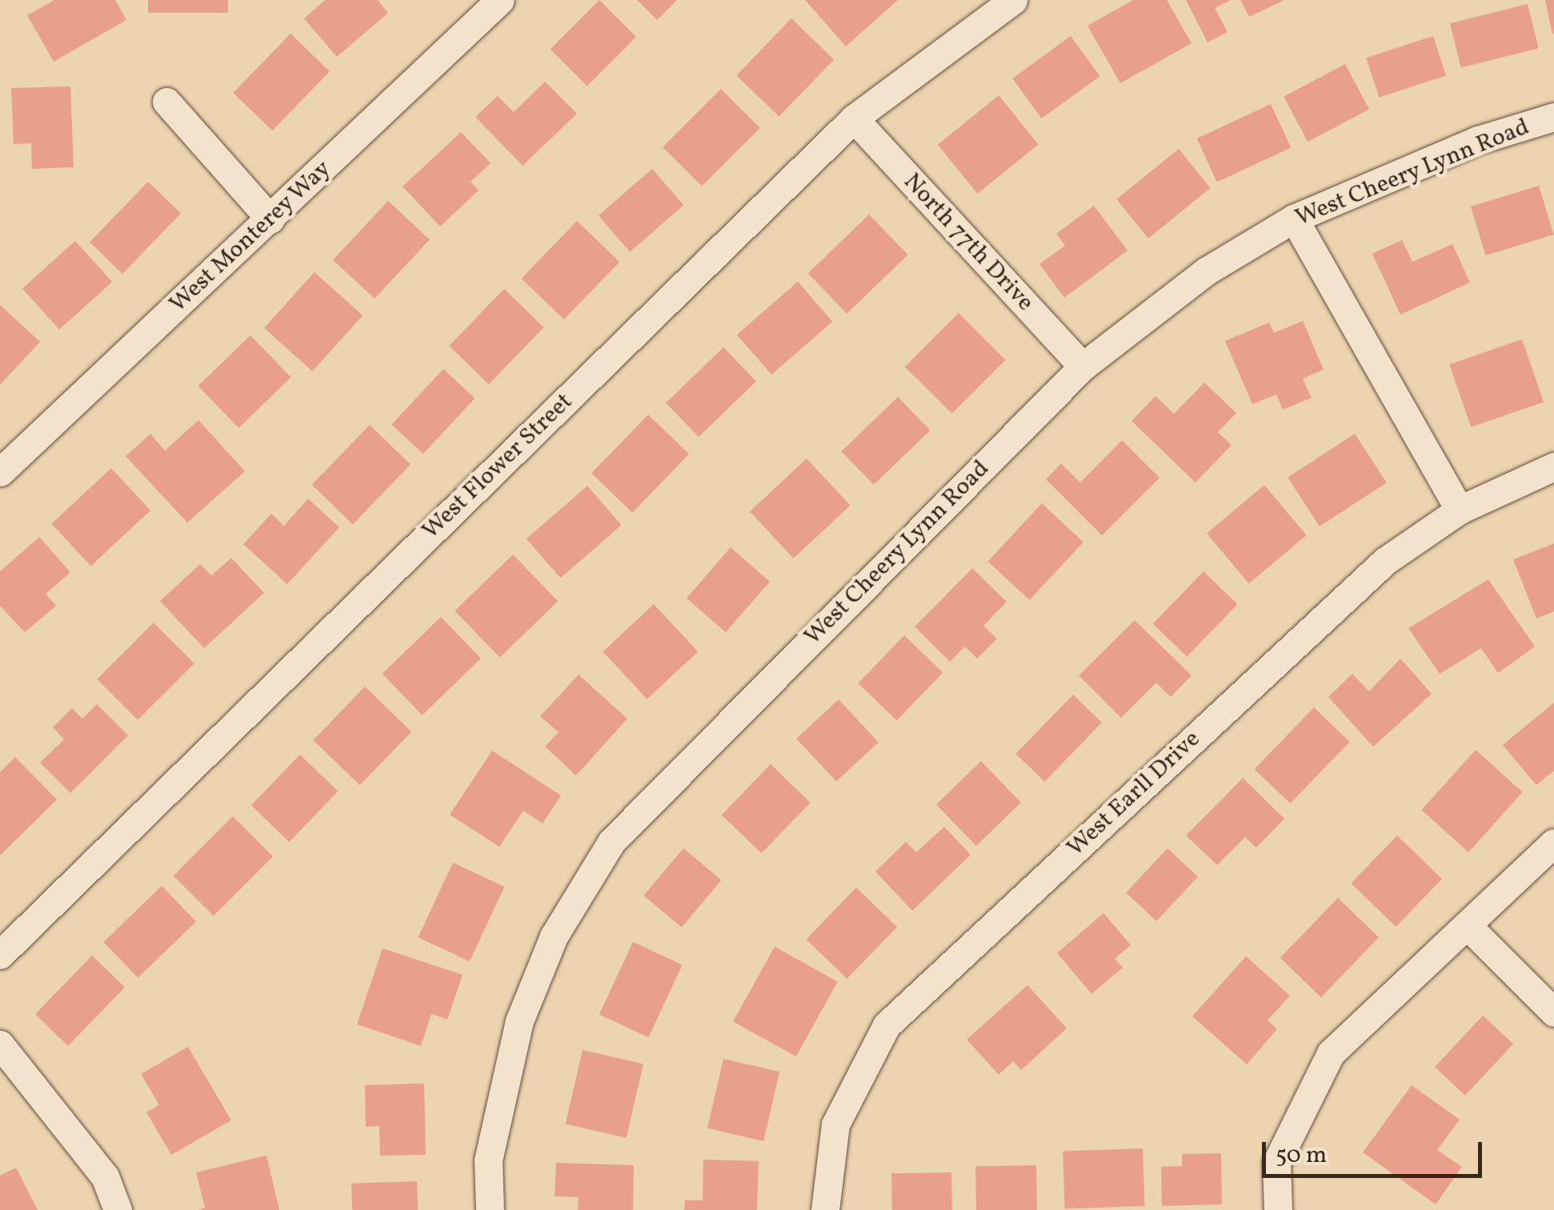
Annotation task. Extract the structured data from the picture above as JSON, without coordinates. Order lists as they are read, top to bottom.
{
  "streets": {
    "street": [
      "West Cheery Lynn Road",
      "West Monterey Way",
      "North 77th Drive",
      "West Flower Street",
      "West Earll Drive"
    ]
  },
  "crossings": [
    ["West Cheery Lynn Road", "North 77th Drive"],
    ["North 77th Drive", "West Flower Street"]
  ],
  "scale_bar": "50 m"
}
